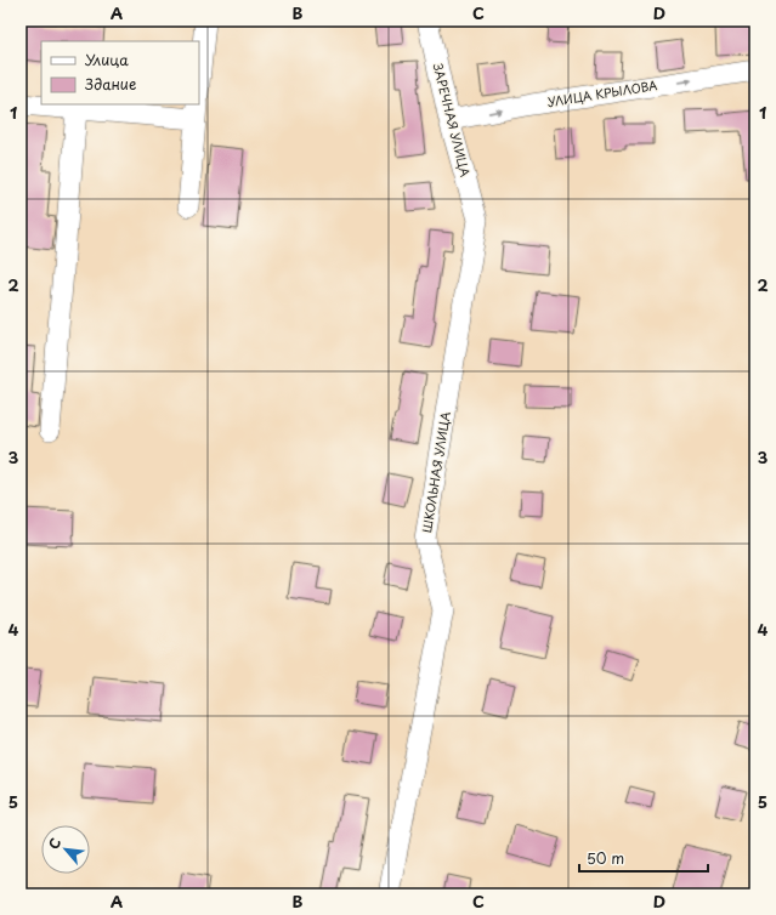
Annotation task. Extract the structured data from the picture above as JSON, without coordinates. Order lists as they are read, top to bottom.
{
  "streets": {
    "street": ["УЛИЦА КРЫЛОВА", "ЗАРЕЧНАЯ УЛИЦА", "ШКОЛЬНАЯ УЛИЦА"]
  },
  "crossings": [
    ["УЛИЦА КРЫЛОВА", "ЗАРЕЧНАЯ УЛИЦА"],
    ["ЗАРЕЧНАЯ УЛИЦА", "ШКОЛЬНАЯ УЛИЦА"]
  ],
  "one_way": ["УЛИЦА КРЫЛОВА"],
  "legend": ["Улица", "Здание"],
  "scale_bar": "50 m",
  "north": "top left",
  "grid": {
    "columns": [
      "A",
      "B",
      "C",
      "D"
    ],
    "rows": [
      "1",
      "2",
      "3",
      "4",
      "5"
    ]
  }
}
